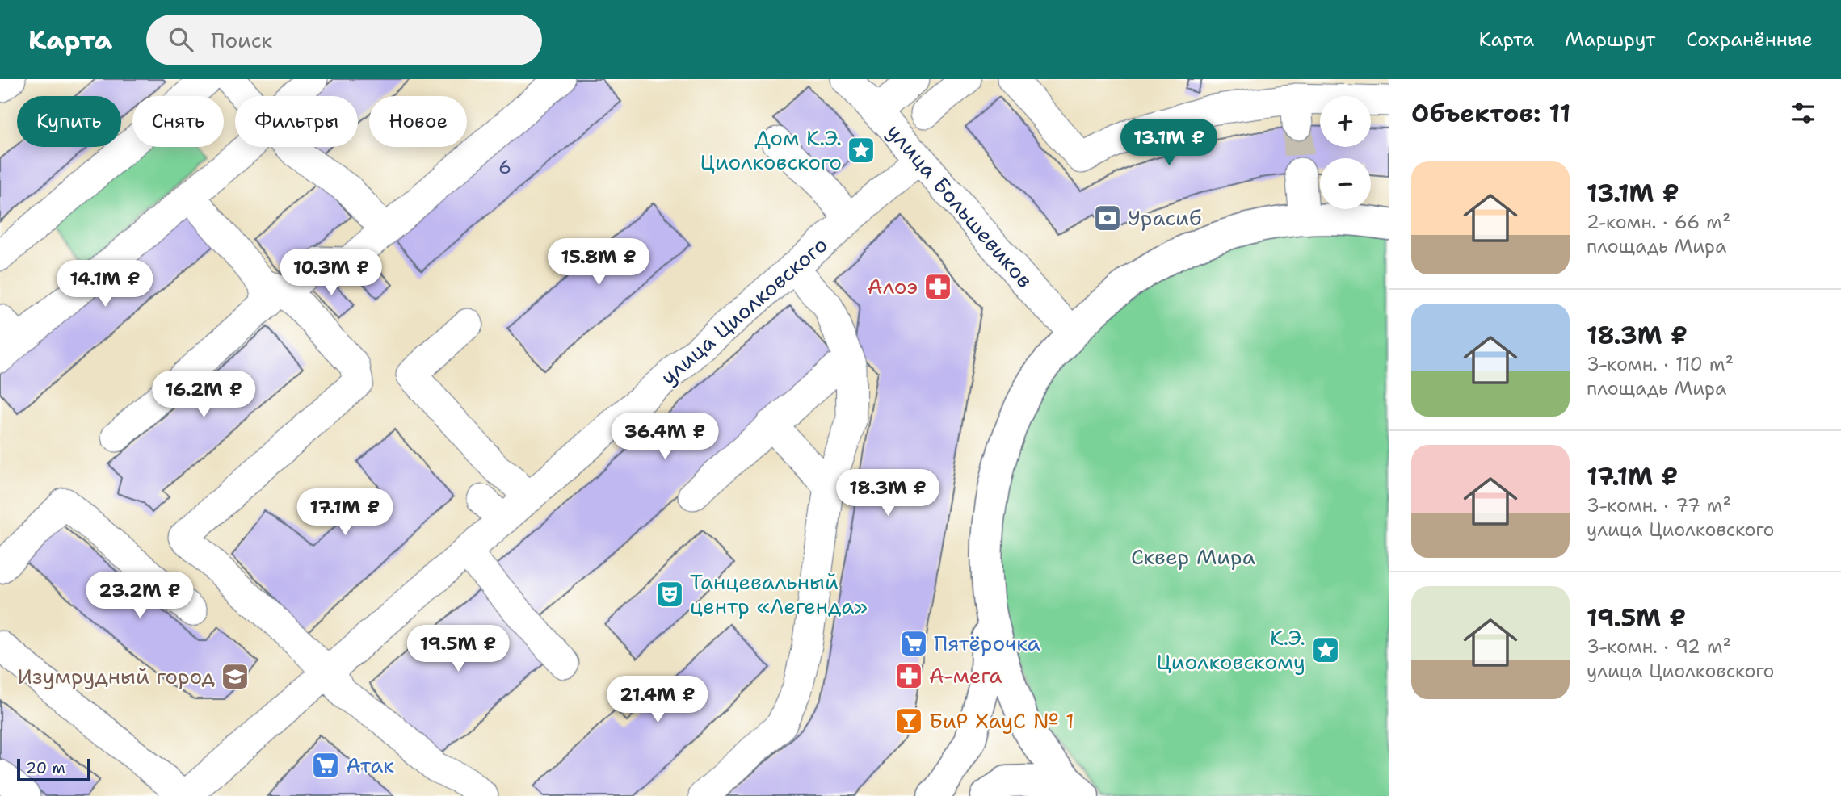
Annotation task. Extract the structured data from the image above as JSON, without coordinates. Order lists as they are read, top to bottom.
{
  "streets": {
    "street": ["улица Большевиков", "улица Циолковского"]
  },
  "crossings": [
    ["улица Большевиков", "улица Циолковского"]
  ],
  "parks": ["Сквер Мира"],
  "places": {
    "place": ["Дом К.Э. Циолковского", "К.Э. Циолковскому"],
    "bank": ["Урасиб"],
    "pharmacy": ["Алоэ", "А-мега"],
    "theatre": ["Танцевальный центр «Легенда»"],
    "supermarket": ["Пятёрочка", "Атак"],
    "school or university": ["Изумрудный город"],
    "bar": ["БиР ХауС № 1"]
  },
  "house_numbers": ["6"],
  "scale_bar": "20 m",
  "page": {
    "header": "Карта",
    "search": "Поиск",
    "nav": ["Карта", "Маршрут", "Сохранённые"],
    "heading": "Объектов: 11",
    "map_buttons": ["+", "−"],
    "chip": [
      "Купить",
      "Снять",
      "Фильтры",
      "Новое"
    ],
    "price": [
      "13.1M ₽",
      "15.8M ₽",
      "10.3M ₽",
      "14.1M ₽",
      "16.2M ₽",
      "36.4M ₽",
      "18.3M ₽",
      "17.1M ₽",
      "23.2M ₽",
      "19.5M ₽",
      "21.4M ₽"
    ],
    "list": [
      {
        "name": "13.1M ₽",
        "note": "2-комн. · 66 m² · площадь Мира"
      },
      {
        "name": "18.3M ₽",
        "note": "3-комн. · 110 m² · площадь Мира"
      },
      {
        "name": "17.1M ₽",
        "note": "3-комн. · 77 m² · улица Циолковского"
      },
      {
        "name": "19.5M ₽",
        "note": "3-комн. · 92 m² · улица Циолковского"
      }
    ],
    "scale": "20 m"
  }
}
